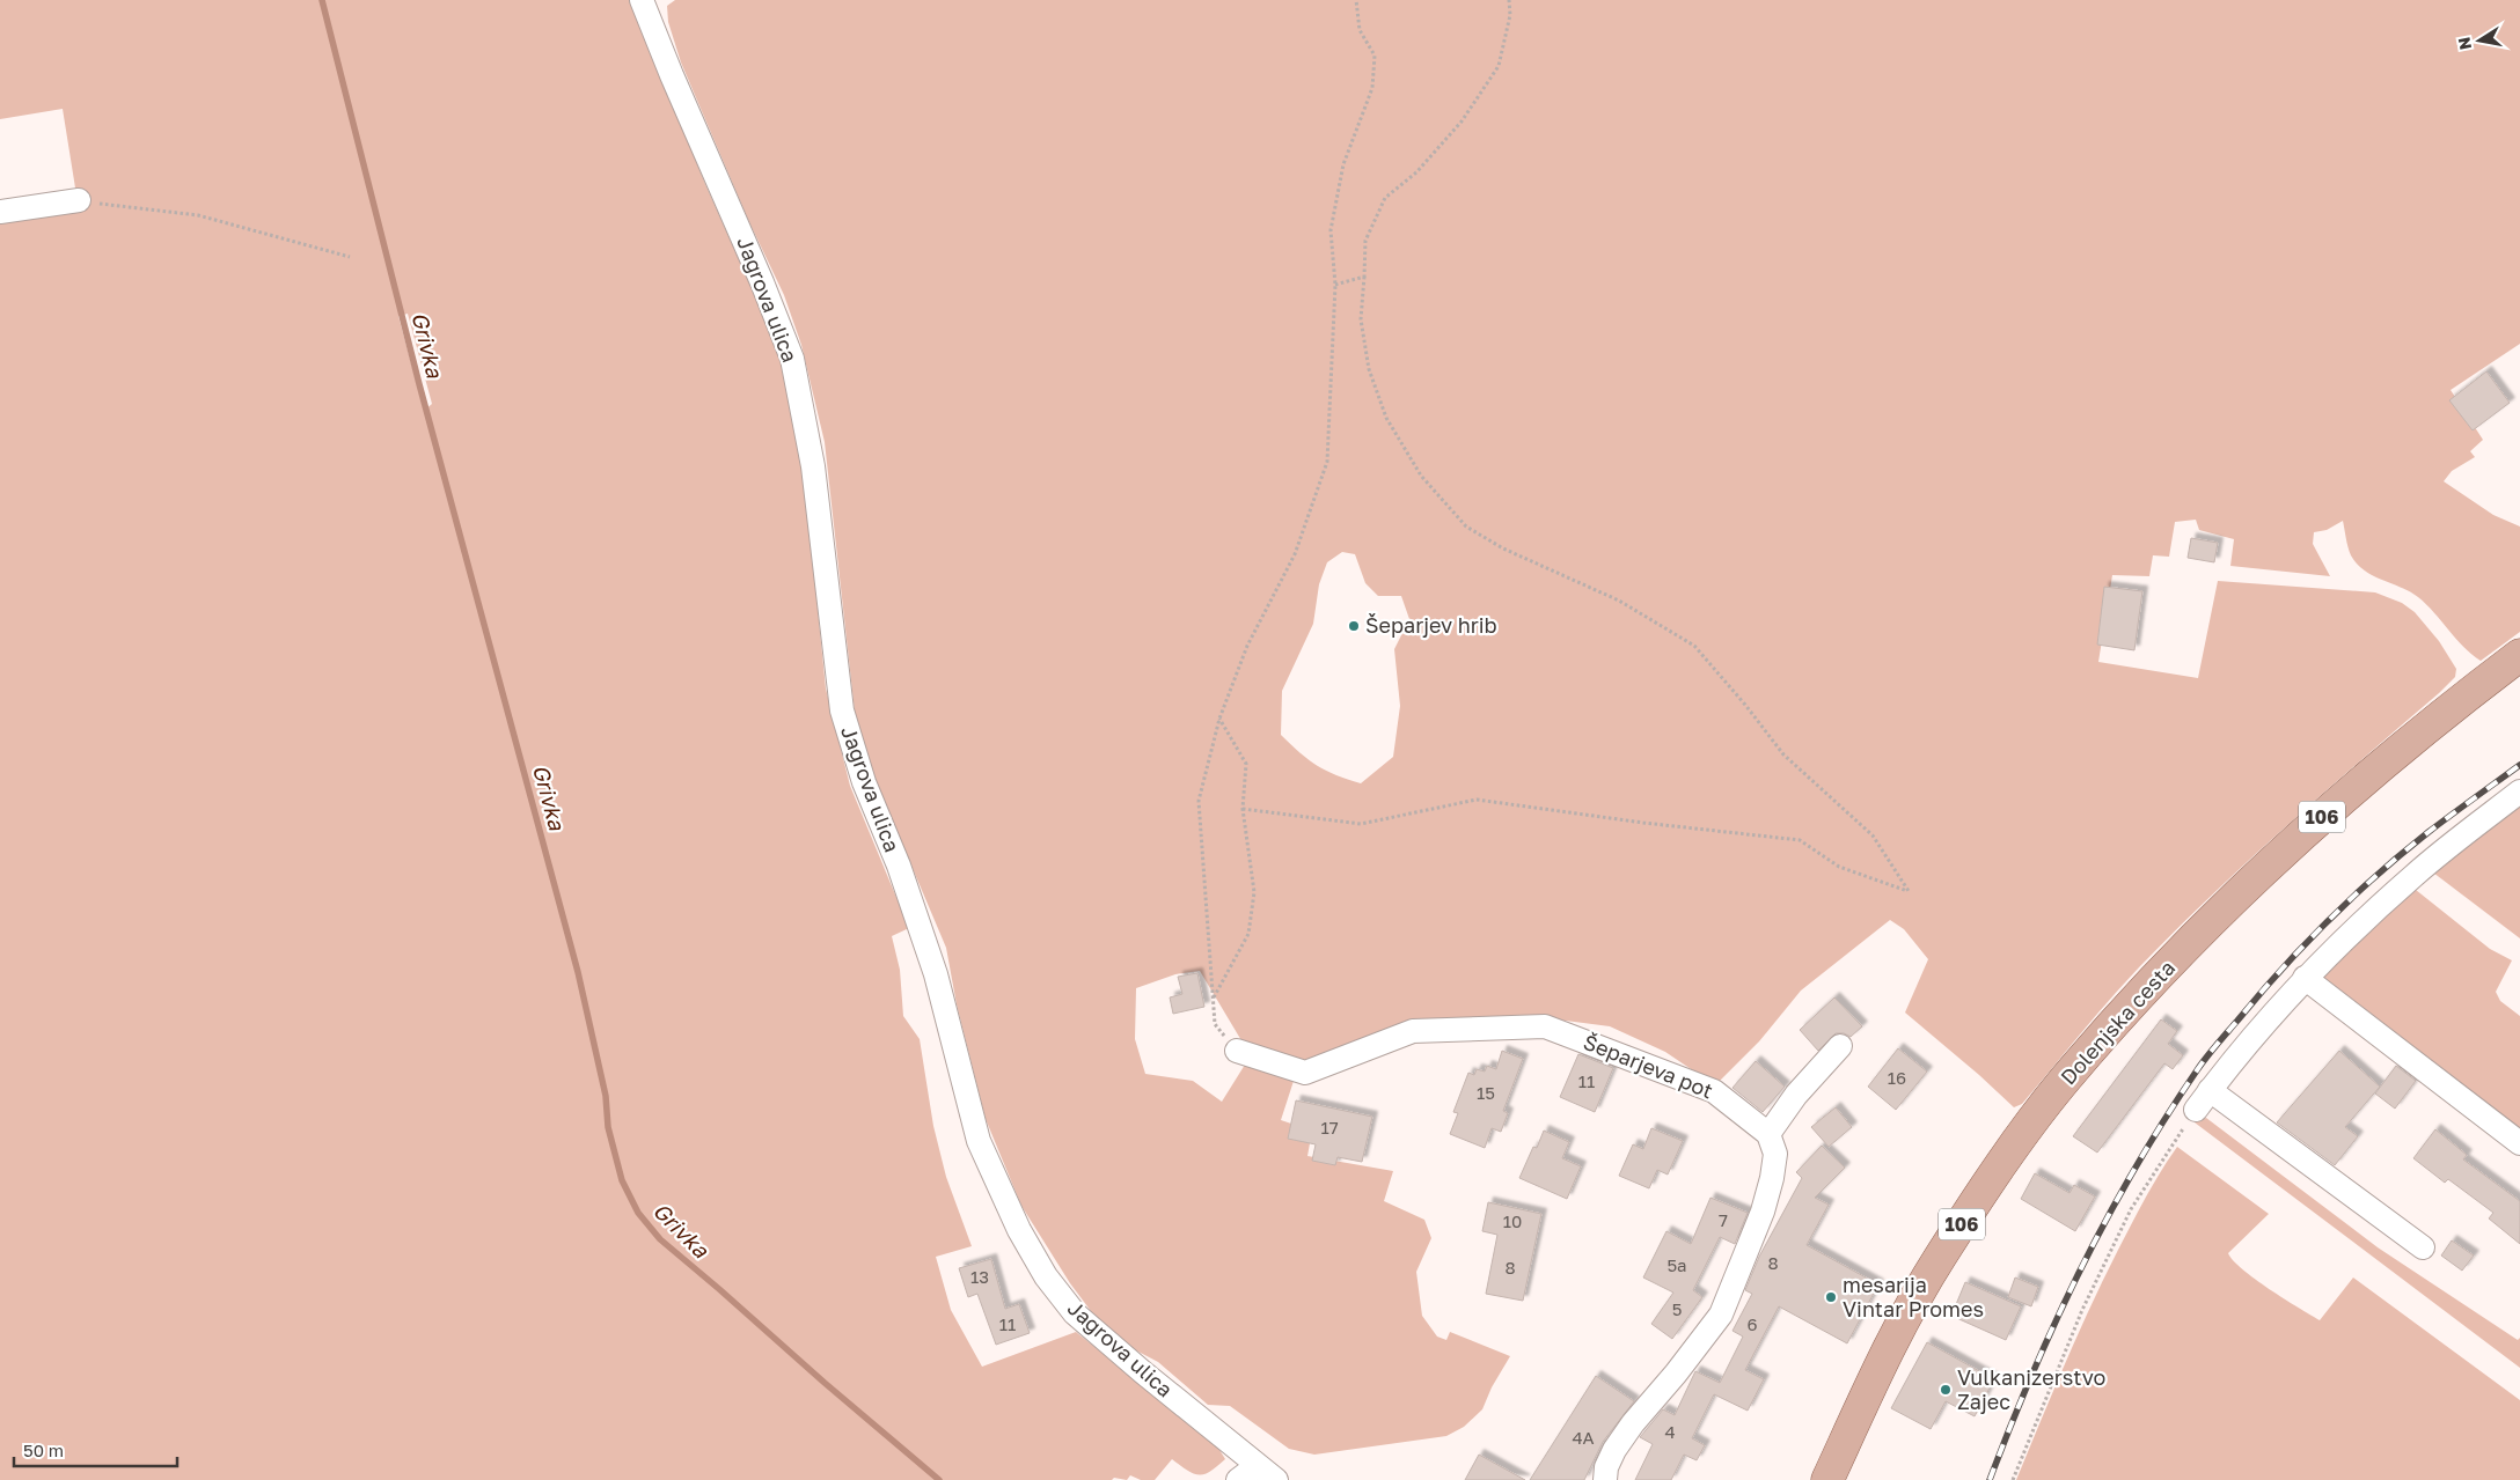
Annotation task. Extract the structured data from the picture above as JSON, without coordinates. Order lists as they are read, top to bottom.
{
  "streets": {
    "main road": ["106", "Dolenjska cesta"],
    "street": ["Jagrova ulica", "Šeparjeva pot"]
  },
  "water": ["Grivka"],
  "places": ["Šeparjev hrib", "mesarija Vintar Promes", "Vulkanizerstvo Zajec"],
  "house_numbers": [
    "16",
    "11",
    "15",
    "17",
    "7",
    "10",
    "8",
    "5a",
    "8",
    "13",
    "5",
    "11",
    "6",
    "4",
    "4A"
  ],
  "scale_bar": "50 m",
  "north": "left"
}
